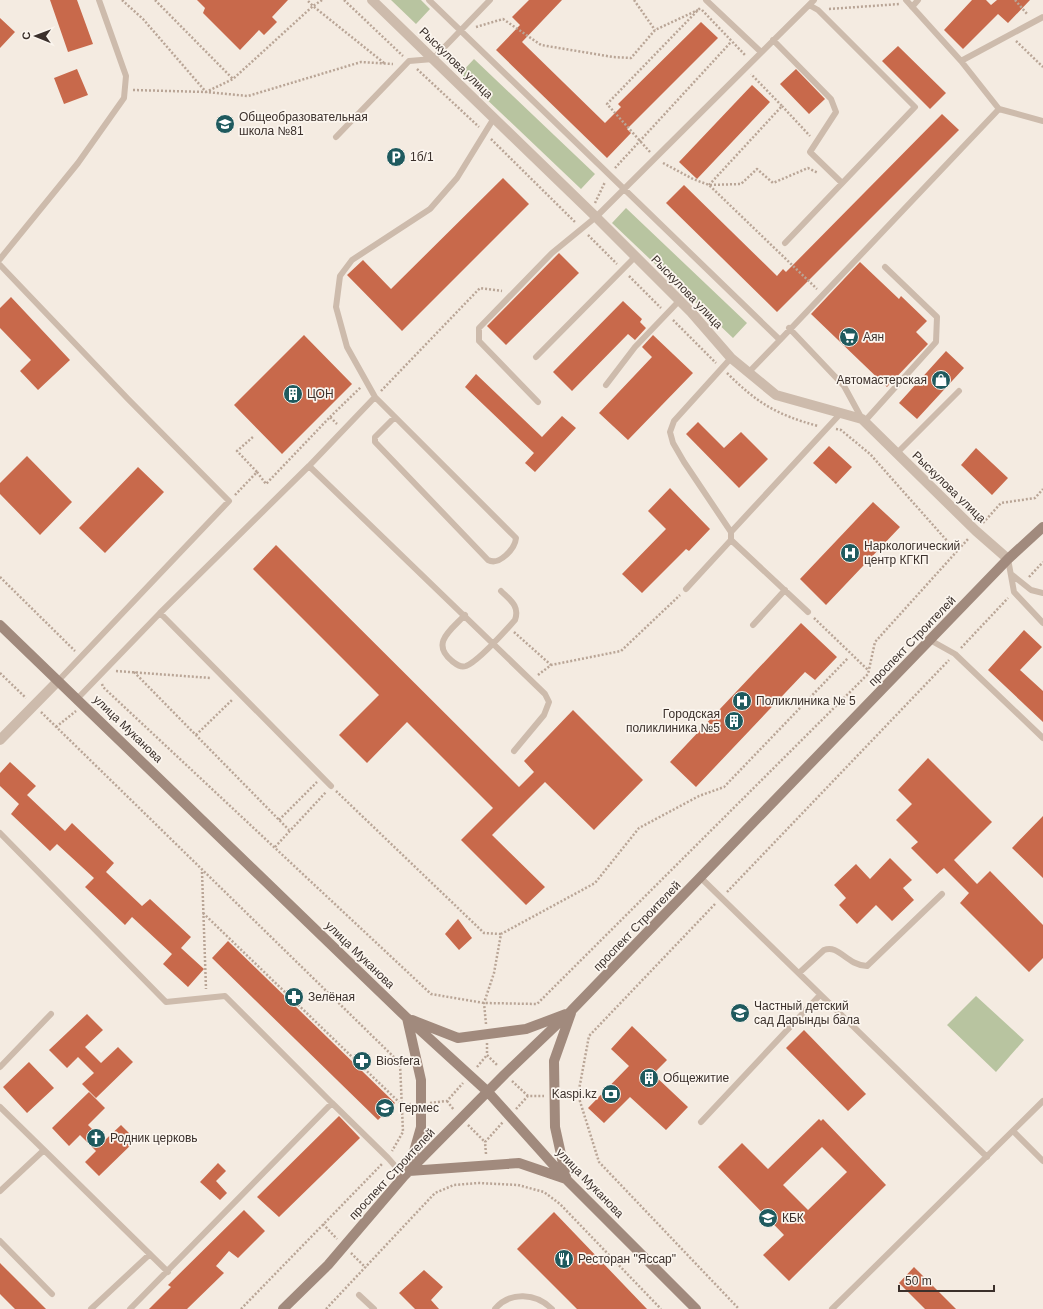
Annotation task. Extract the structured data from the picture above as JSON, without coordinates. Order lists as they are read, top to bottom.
{
  "streets": {
    "main road": ["проспект Строителей", "улица Муканова"],
    "street": ["Рыскулова улица"]
  },
  "crossings": [
    ["Рыскулова улица", "проспект Строителей"],
    ["проспект Строителей", "улица Муканова"]
  ],
  "places": {
    "school or university": [
      "Общеобразовательная школа №81",
      "Частный детский сад Дарынды бала",
      "Гермес",
      "КБК"
    ],
    "parking": ["1б/1"],
    "supermarket": ["Аян"],
    "shop": ["Автомастерская"],
    "building": ["ЦОН", "Городская поликлиника №5", "Общежитие"],
    "hospital": ["Наркологический центр КГКП", "Поликлиника № 5"],
    "pharmacy": ["Зелёная", "Biosfera"],
    "bank": ["Kaspi.kz"],
    "church": ["Родник церковь"],
    "restaurant": ["Ресторан \"Яссар\""]
  },
  "scale_bar": "50 m",
  "north": "left"
}
